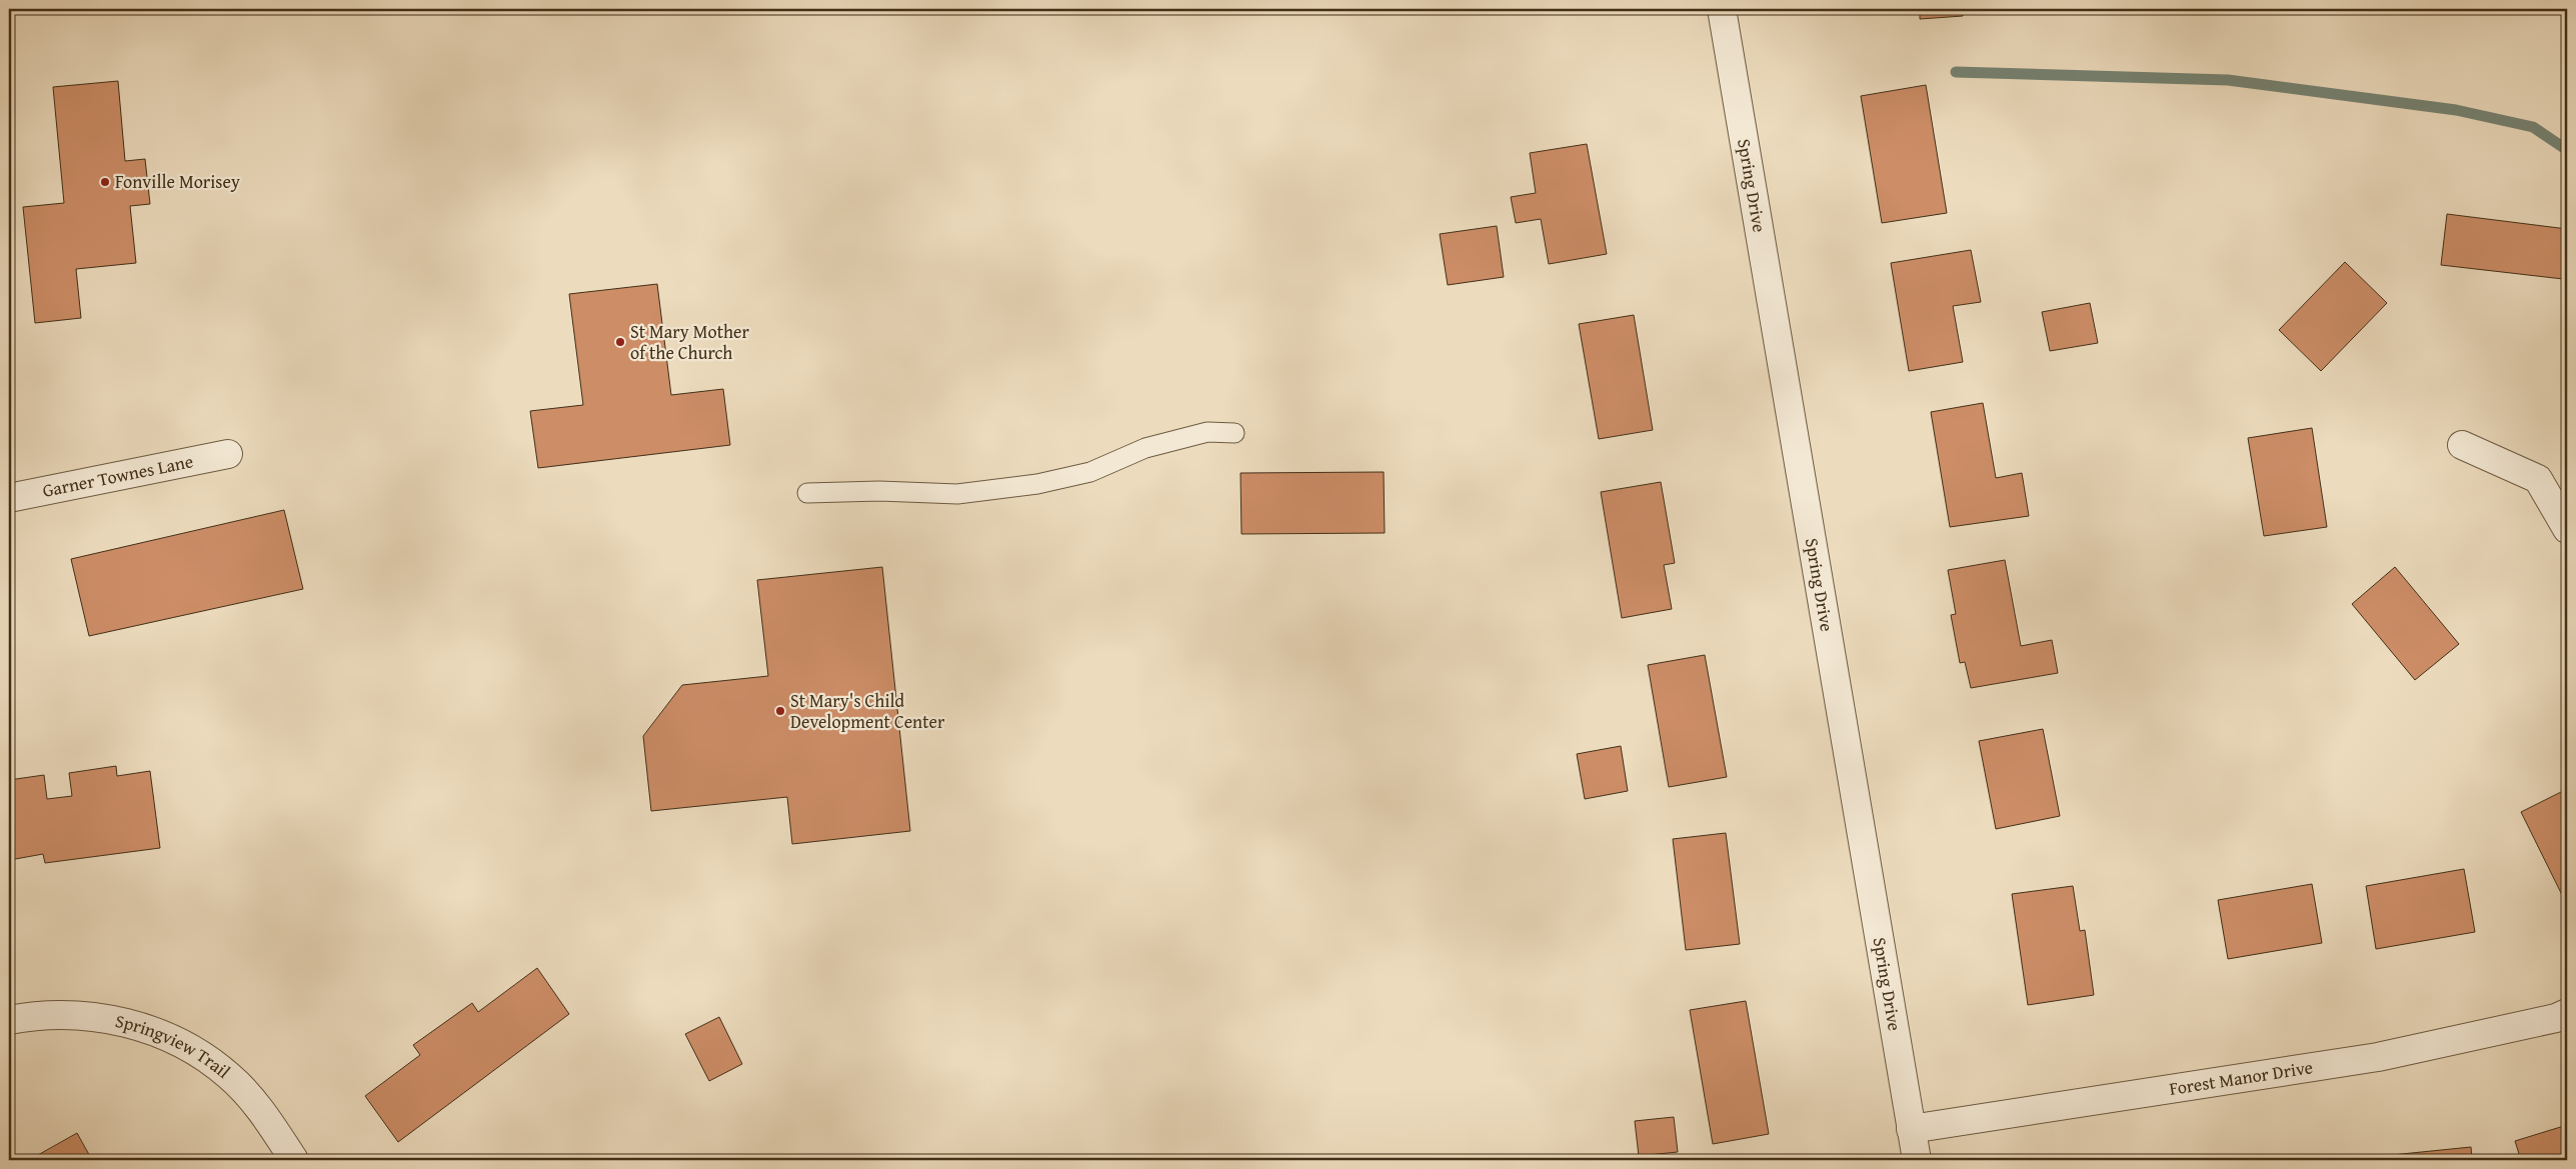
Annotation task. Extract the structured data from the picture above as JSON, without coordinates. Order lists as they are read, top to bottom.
{
  "streets": {
    "street": [
      "Spring Drive",
      "Garner Townes Lane",
      "Springview Trail",
      "Forest Manor Drive"
    ]
  },
  "crossings": [
    ["Spring Drive", "Forest Manor Drive"]
  ],
  "places": ["Fonville Morisey", "St Mary Mother of the Church", "St Mary's Child Development Center"]
}
